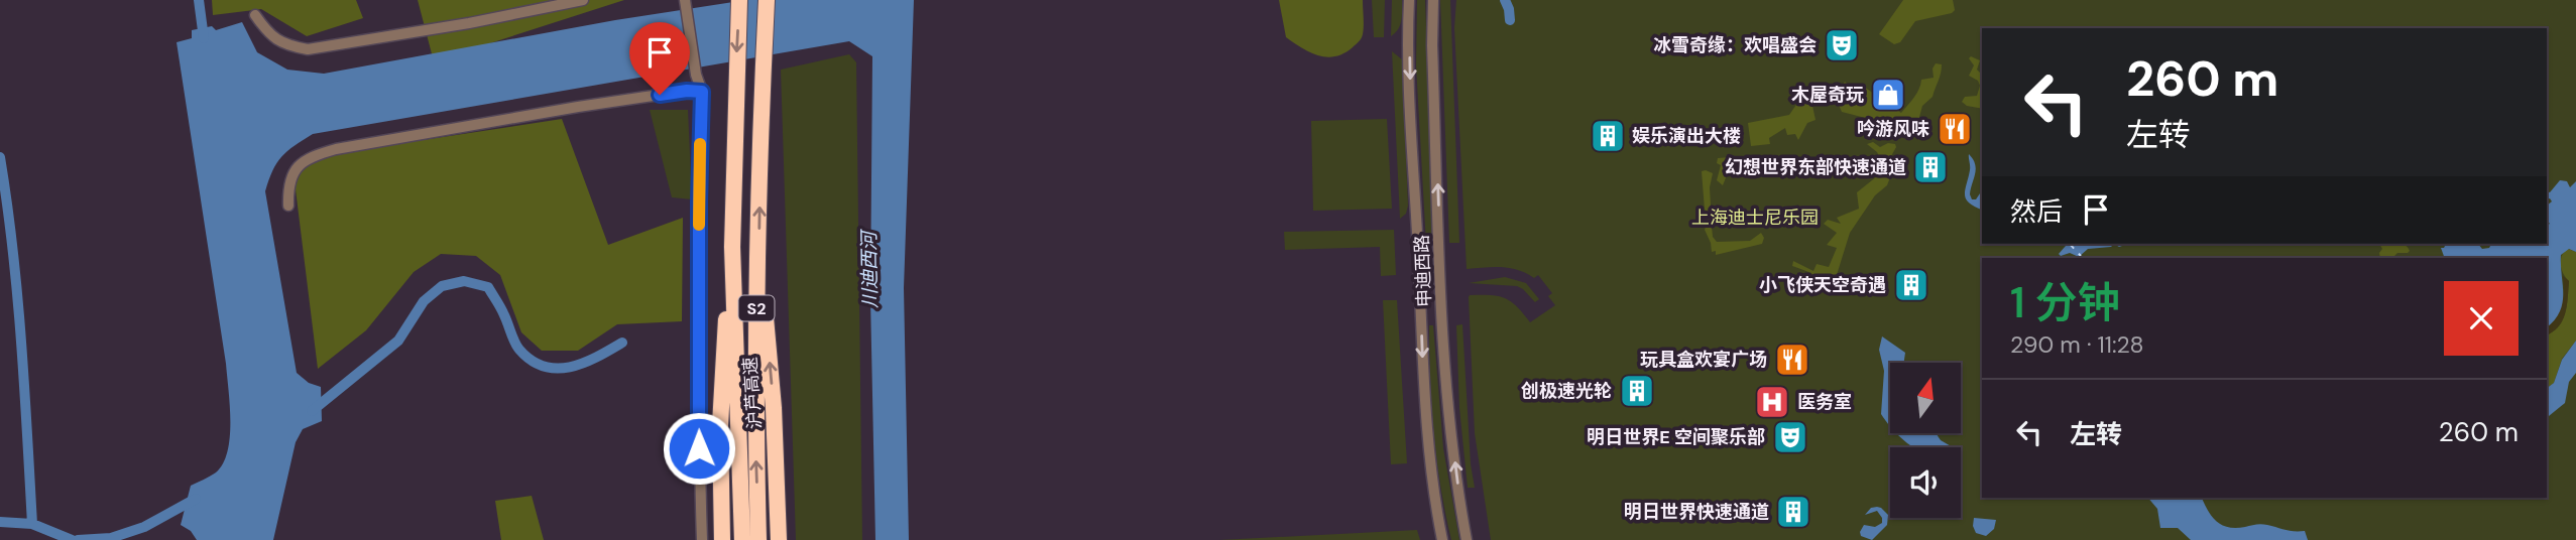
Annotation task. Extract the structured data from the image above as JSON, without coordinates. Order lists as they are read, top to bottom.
{
  "streets": {
    "highway": ["S2", "沪芦高速"],
    "street": ["申迪西路"]
  },
  "water": ["川迪西河"],
  "parks": ["上海迪士尼乐园"],
  "places": {
    "theatre": ["冰雪奇缘：欢唱盛会", "明日世界E 空间聚乐部"],
    "shop": ["木屋奇玩"],
    "restaurant": ["吟游风味", "玩具盒欢宴广场"],
    "building": [
      "娱乐演出大楼",
      "幻想世界东部快速通道",
      "小飞侠天空奇遇",
      "创极速光轮",
      "明日世界快速通道"
    ],
    "hospital": ["医务室"]
  },
  "north": "top",
  "page": {
    "turn": ["260 m", "左转"],
    "then": "然后",
    "heading": ["1 分钟", "290 m · 11:28"],
    "list": [
      {
        "name": "左转",
        "value": "260 m"
      }
    ]
  }
}
